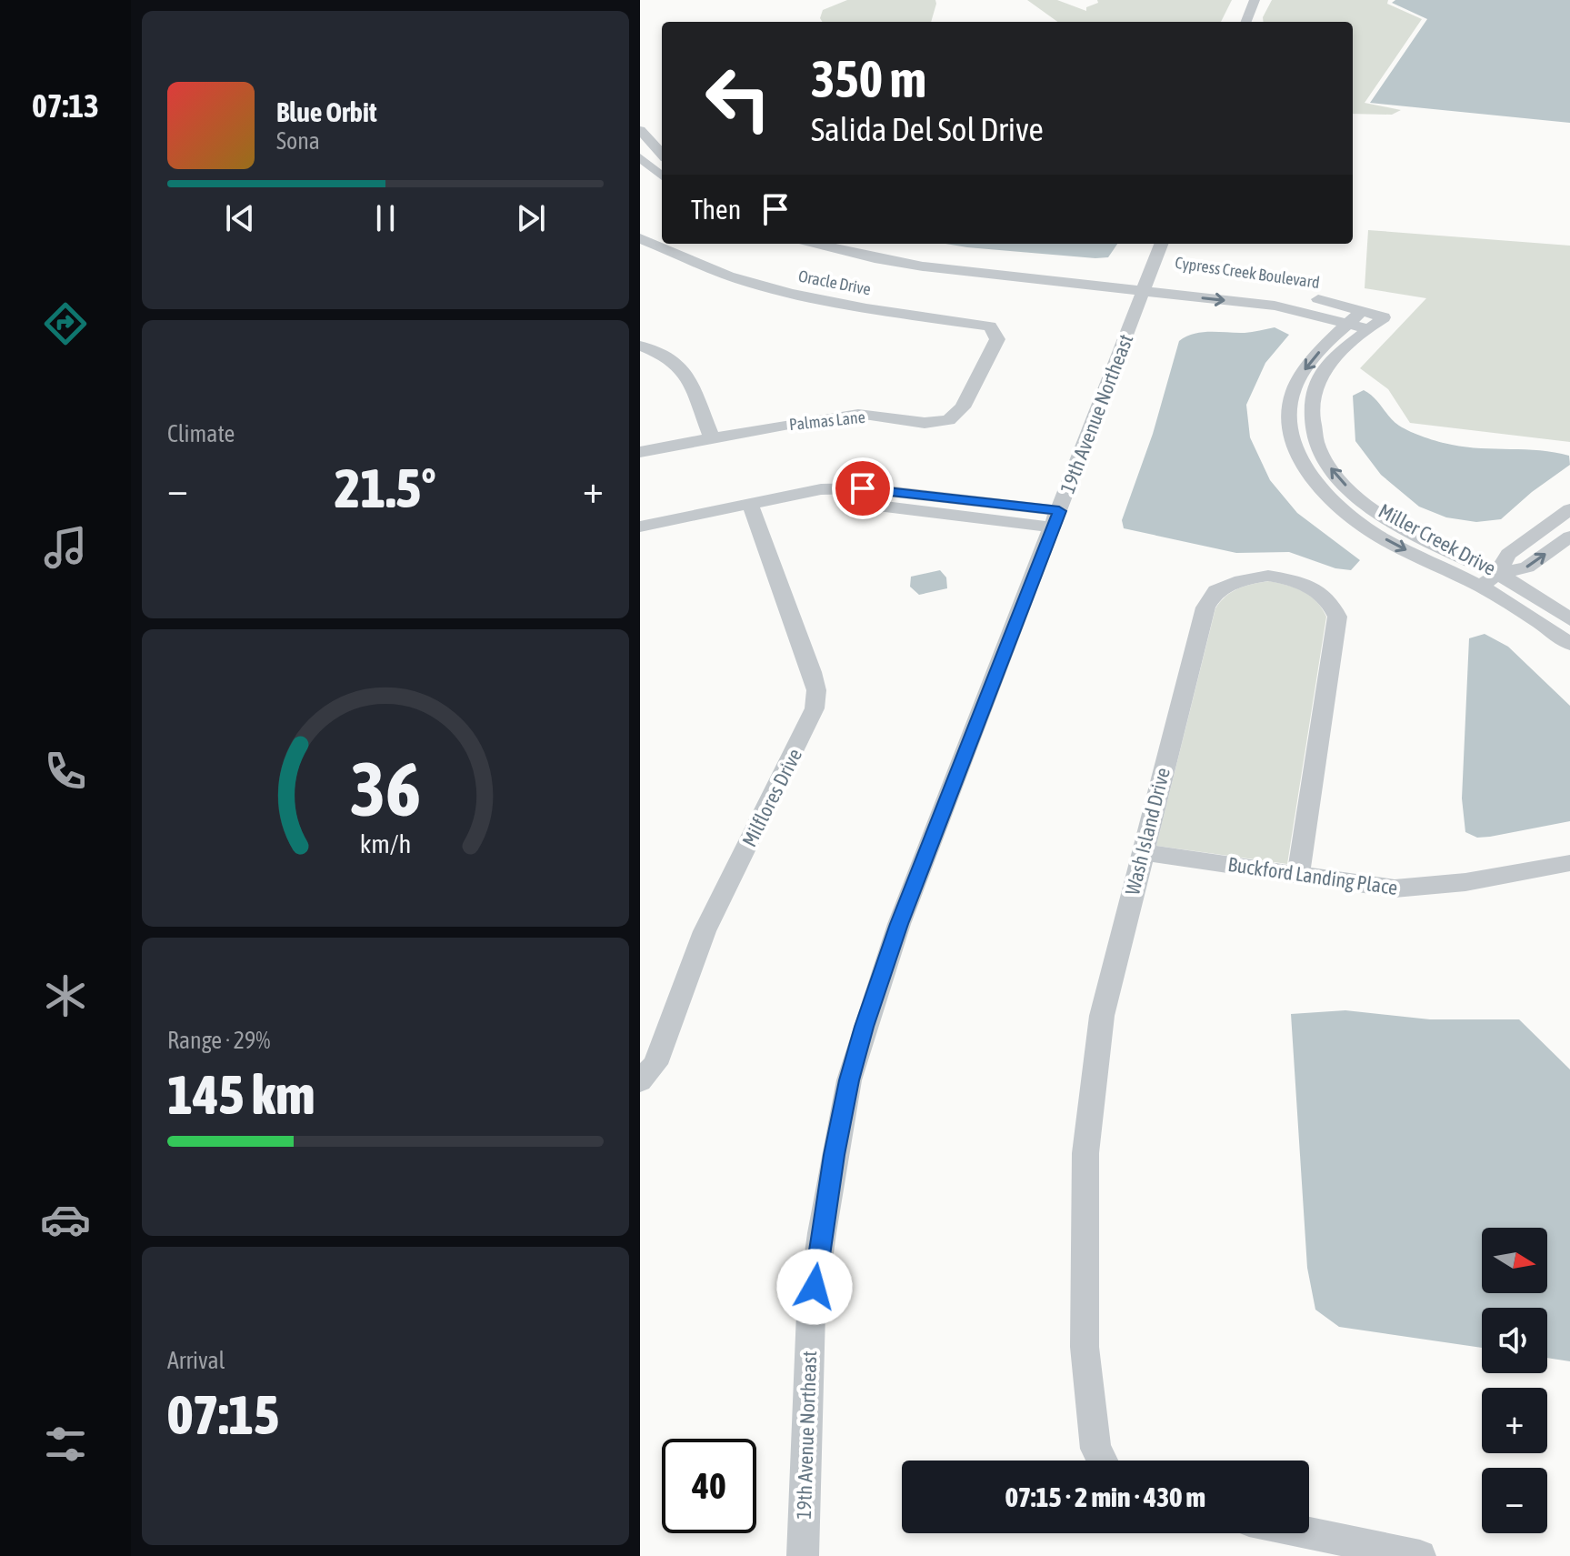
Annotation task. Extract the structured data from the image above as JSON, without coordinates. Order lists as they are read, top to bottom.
{
  "streets": {
    "street": [
      "Cypress Creek Boulevard",
      "Oracle Drive",
      "19th Avenue Northeast",
      "Palmas Lane",
      "Miller Creek Drive",
      "Milflores Drive",
      "Wash Island Drive",
      "Buckford Landing Place"
    ]
  },
  "crossings": [
    ["Cypress Creek Boulevard", "19th Avenue Northeast"],
    ["Cypress Creek Boulevard", "Miller Creek Drive"],
    ["Oracle Drive", "Palmas Lane"],
    ["Wash Island Drive", "Buckford Landing Place"]
  ],
  "north": "right",
  "page": {
    "tabs": "07:13",
    "turn": ["350 m", "Salida Del Sol Drive"],
    "song": ["Blue Orbit", "Sona"],
    "then": "Then",
    "tile": [
      "Climate",
      ["Range · 29%", "145 km"],
      ["Arrival", "07:15"]
    ],
    "heat": ["−", "21.5°", "+"],
    "map_buttons": ["+", "−"],
    "limit": "40",
    "trip": "07:15 · 2 min · 430 m",
    "gauge": ["36", "km/h"]
  }
}
